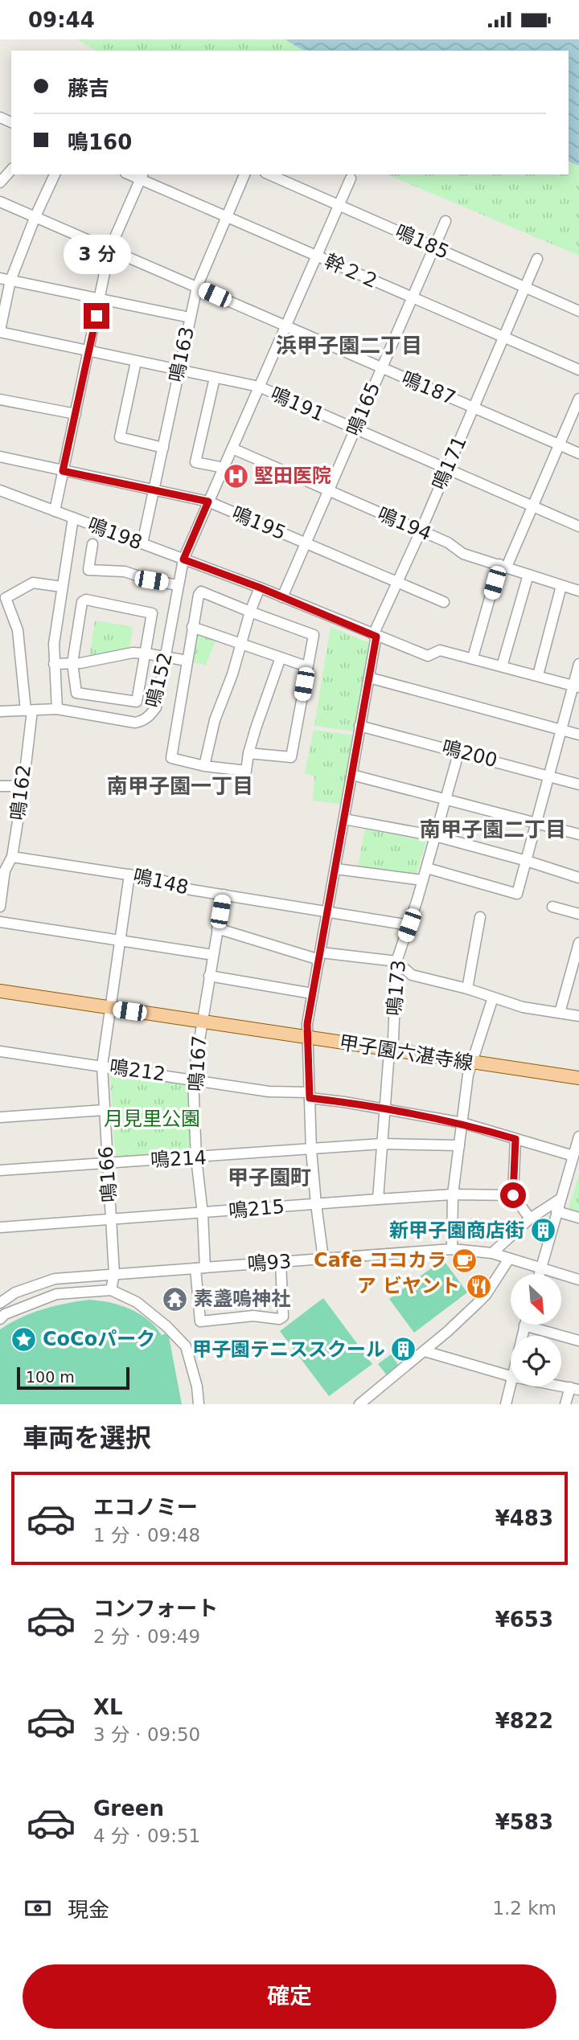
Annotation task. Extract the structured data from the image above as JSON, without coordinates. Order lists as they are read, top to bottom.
{
  "streets": {
    "main road": ["甲子園六湛寺線"],
    "street": [
      "鳴185",
      "幹２２",
      "鳴163",
      "鳴187",
      "鳴191",
      "鳴165",
      "鳴171",
      "鳴195",
      "鳴194",
      "鳴198",
      "鳴152",
      "鳴200",
      "鳴162",
      "鳴148",
      "鳴173",
      "鳴167",
      "鳴212",
      "鳴214",
      "鳴166",
      "鳴215",
      "鳴93"
    ]
  },
  "crossings": [
    ["鳴185", "鳴165"],
    ["鳴185", "鳴171"],
    ["鳴185", "鳴152"],
    ["幹２２", "鳴163"],
    ["幹２２", "鳴165"],
    ["幹２２", "鳴171"],
    ["幹２２", "鳴152"],
    ["鳴163", "鳴187"],
    ["鳴163", "鳴191"],
    ["鳴163", "鳴195"],
    ["鳴163", "鳴198"],
    ["鳴187", "鳴165"],
    ["鳴187", "鳴171"],
    ["鳴187", "鳴152"],
    ["鳴191", "鳴165"],
    ["鳴191", "鳴171"],
    ["鳴191", "鳴152"],
    ["鳴165", "鳴195"],
    ["鳴165", "鳴194"],
    ["鳴165", "鳴198"],
    ["鳴171", "鳴195"],
    ["鳴171", "鳴194"],
    ["鳴171", "鳴198"],
    ["鳴171", "鳴200"],
    ["鳴171", "鳴148"],
    ["鳴171", "甲子園六湛寺線"],
    ["鳴171", "鳴212"],
    ["鳴171", "鳴214"],
    ["鳴171", "鳴215"],
    ["鳴171", "鳴93"],
    ["鳴195", "鳴152"],
    ["鳴194", "鳴152"],
    ["鳴198", "鳴152"],
    ["鳴152", "鳴162"],
    ["鳴200", "鳴173"],
    ["鳴162", "鳴148"],
    ["鳴148", "鳴173"],
    ["鳴148", "鳴167"],
    ["鳴148", "鳴166"],
    ["鳴173", "甲子園六湛寺線"],
    ["鳴173", "鳴212"],
    ["鳴173", "鳴214"],
    ["鳴173", "鳴215"],
    ["甲子園六湛寺線", "鳴167"],
    ["甲子園六湛寺線", "鳴166"],
    ["鳴167", "鳴212"],
    ["鳴167", "鳴214"],
    ["鳴167", "鳴215"],
    ["鳴167", "鳴93"],
    ["鳴212", "鳴166"],
    ["鳴214", "鳴166"],
    ["鳴166", "鳴215"],
    ["鳴166", "鳴93"]
  ],
  "districts": [
    "浜甲子園二丁目",
    "南甲子園一丁目",
    "南甲子園二丁目",
    "甲子園町"
  ],
  "parks": ["月見里公園"],
  "places": {
    "hospital": ["堅田医院"],
    "building": ["新甲子園商店街", "甲子園テニススクール"],
    "cafe": ["Cafe ココカラ"],
    "restaurant": ["ア ビヤント"],
    "temple": ["素盞嗚神社"],
    "place": ["CoCoパーク"]
  },
  "scale_bar": "100 m",
  "north": "bottom right",
  "page": {
    "status": "09:44",
    "banner": ["藤吉", "鳴160"],
    "bubble": "3 分",
    "scale": "100 m",
    "heading": "車両を選択",
    "list": [
      {
        "name": "エコノミー",
        "note": "1 分 · 09:48",
        "value": "¥483"
      },
      {
        "name": "コンフォート",
        "note": "2 分 · 09:49",
        "value": "¥653"
      },
      {
        "name": "XL",
        "note": "3 分 · 09:50",
        "value": "¥822"
      },
      {
        "name": "Green",
        "note": "4 分 · 09:51",
        "value": "¥583"
      }
    ],
    "pay": ["現金", "1.2 km"],
    "buttons": "確定"
  }
}
